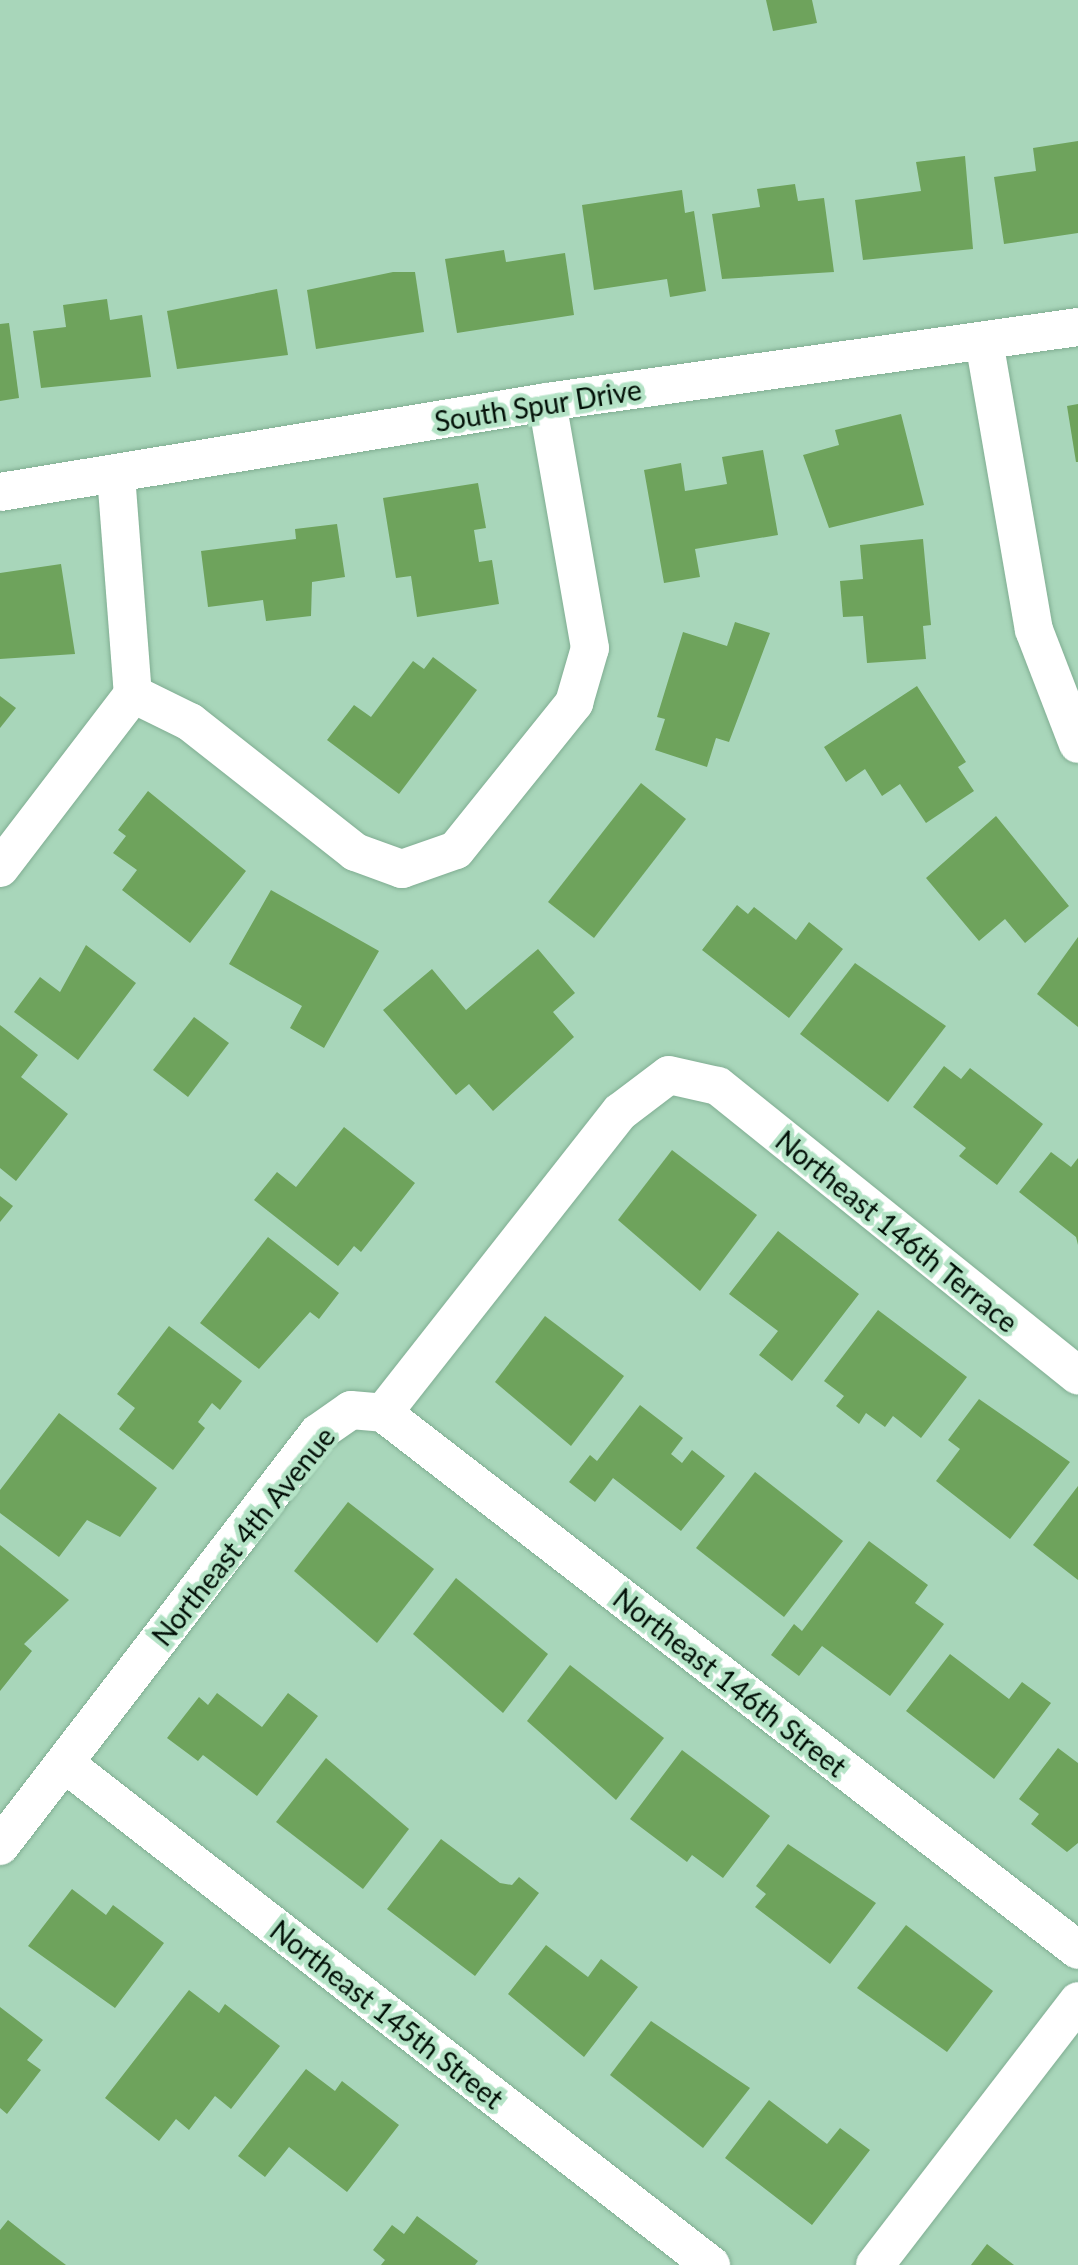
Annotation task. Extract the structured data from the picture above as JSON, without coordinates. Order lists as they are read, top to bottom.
{
  "streets": {
    "street": [
      "South Spur Drive",
      "Northeast 146th Terrace",
      "Northeast 4th Avenue",
      "Northeast 146th Street",
      "Northeast 145th Street"
    ]
  },
  "crossings": [
    ["Northeast 146th Terrace", "Northeast 4th Avenue"],
    ["Northeast 146th Terrace", "Northeast 146th Street"],
    ["Northeast 4th Avenue", "Northeast 146th Street"],
    ["Northeast 4th Avenue", "Northeast 145th Street"]
  ]
}
